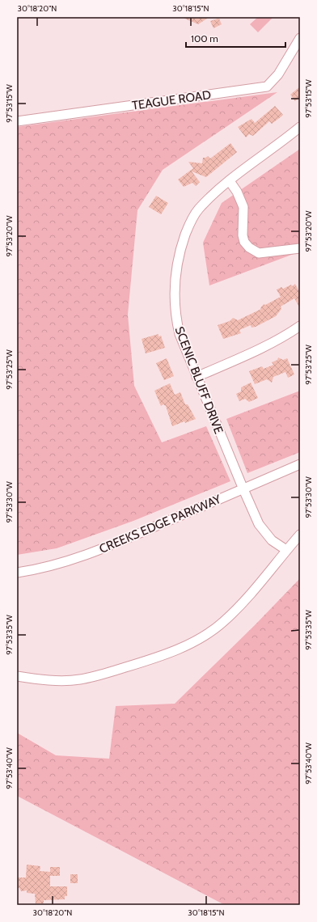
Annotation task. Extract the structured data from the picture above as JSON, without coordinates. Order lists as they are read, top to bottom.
{
  "streets": {
    "street": ["TEAGUE ROAD", "SCENIC BLUFF DRIVE", "CREEKS EDGE PARKWAY"]
  },
  "crossings": [
    ["SCENIC BLUFF DRIVE", "CREEKS EDGE PARKWAY"]
  ],
  "scale_bar": "100 m",
  "coordinates": [
    "30°18'20\"N",
    "30°18'15\"N",
    "97°53'15\"W",
    "97°53'20\"W",
    "97°53'25\"W",
    "97°53'30\"W",
    "97°53'35\"W",
    "97°53'40\"W"
  ]
}
